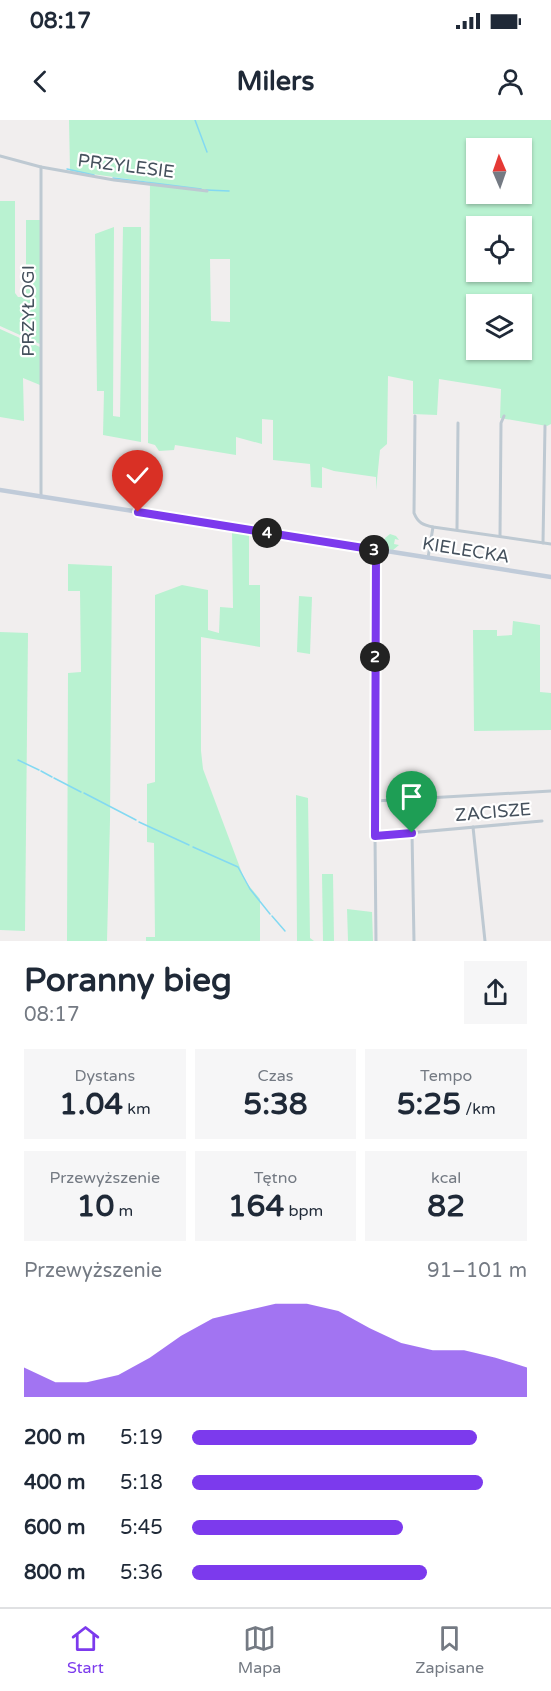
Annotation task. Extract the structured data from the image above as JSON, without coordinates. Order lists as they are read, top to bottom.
{
  "streets": {
    "street": [
      "PRZYLESIE",
      "PRZYŁOGI",
      "KIELECKA",
      "ZACISZE"
    ]
  },
  "crossings": [
    ["PRZYLESIE", "PRZYŁOGI"],
    ["PRZYŁOGI", "KIELECKA"]
  ],
  "north": "top",
  "page": {
    "status": "08:17",
    "header": "Milers",
    "pins": ["4", "3", "2"],
    "heading": ["Poranny bieg", "08:17"],
    "stats": [
      ["Dystans", "1.04 km"],
      ["Czas", "5:38"],
      ["Tempo", "5:25 /km"],
      ["Przewyższenie", "10 m"],
      ["Tętno", "164 bpm"],
      ["kcal", "82"]
    ],
    "chart": ["Przewyższenie", "91–101 m"],
    "list": [
      {
        "name": "200 m",
        "note": "5:19"
      },
      {
        "name": "400 m",
        "note": "5:18"
      },
      {
        "name": "600 m",
        "note": "5:45"
      },
      {
        "name": "800 m",
        "note": "5:36"
      }
    ],
    "tabs": ["Start", "Mapa", "Zapisane"]
  }
}
